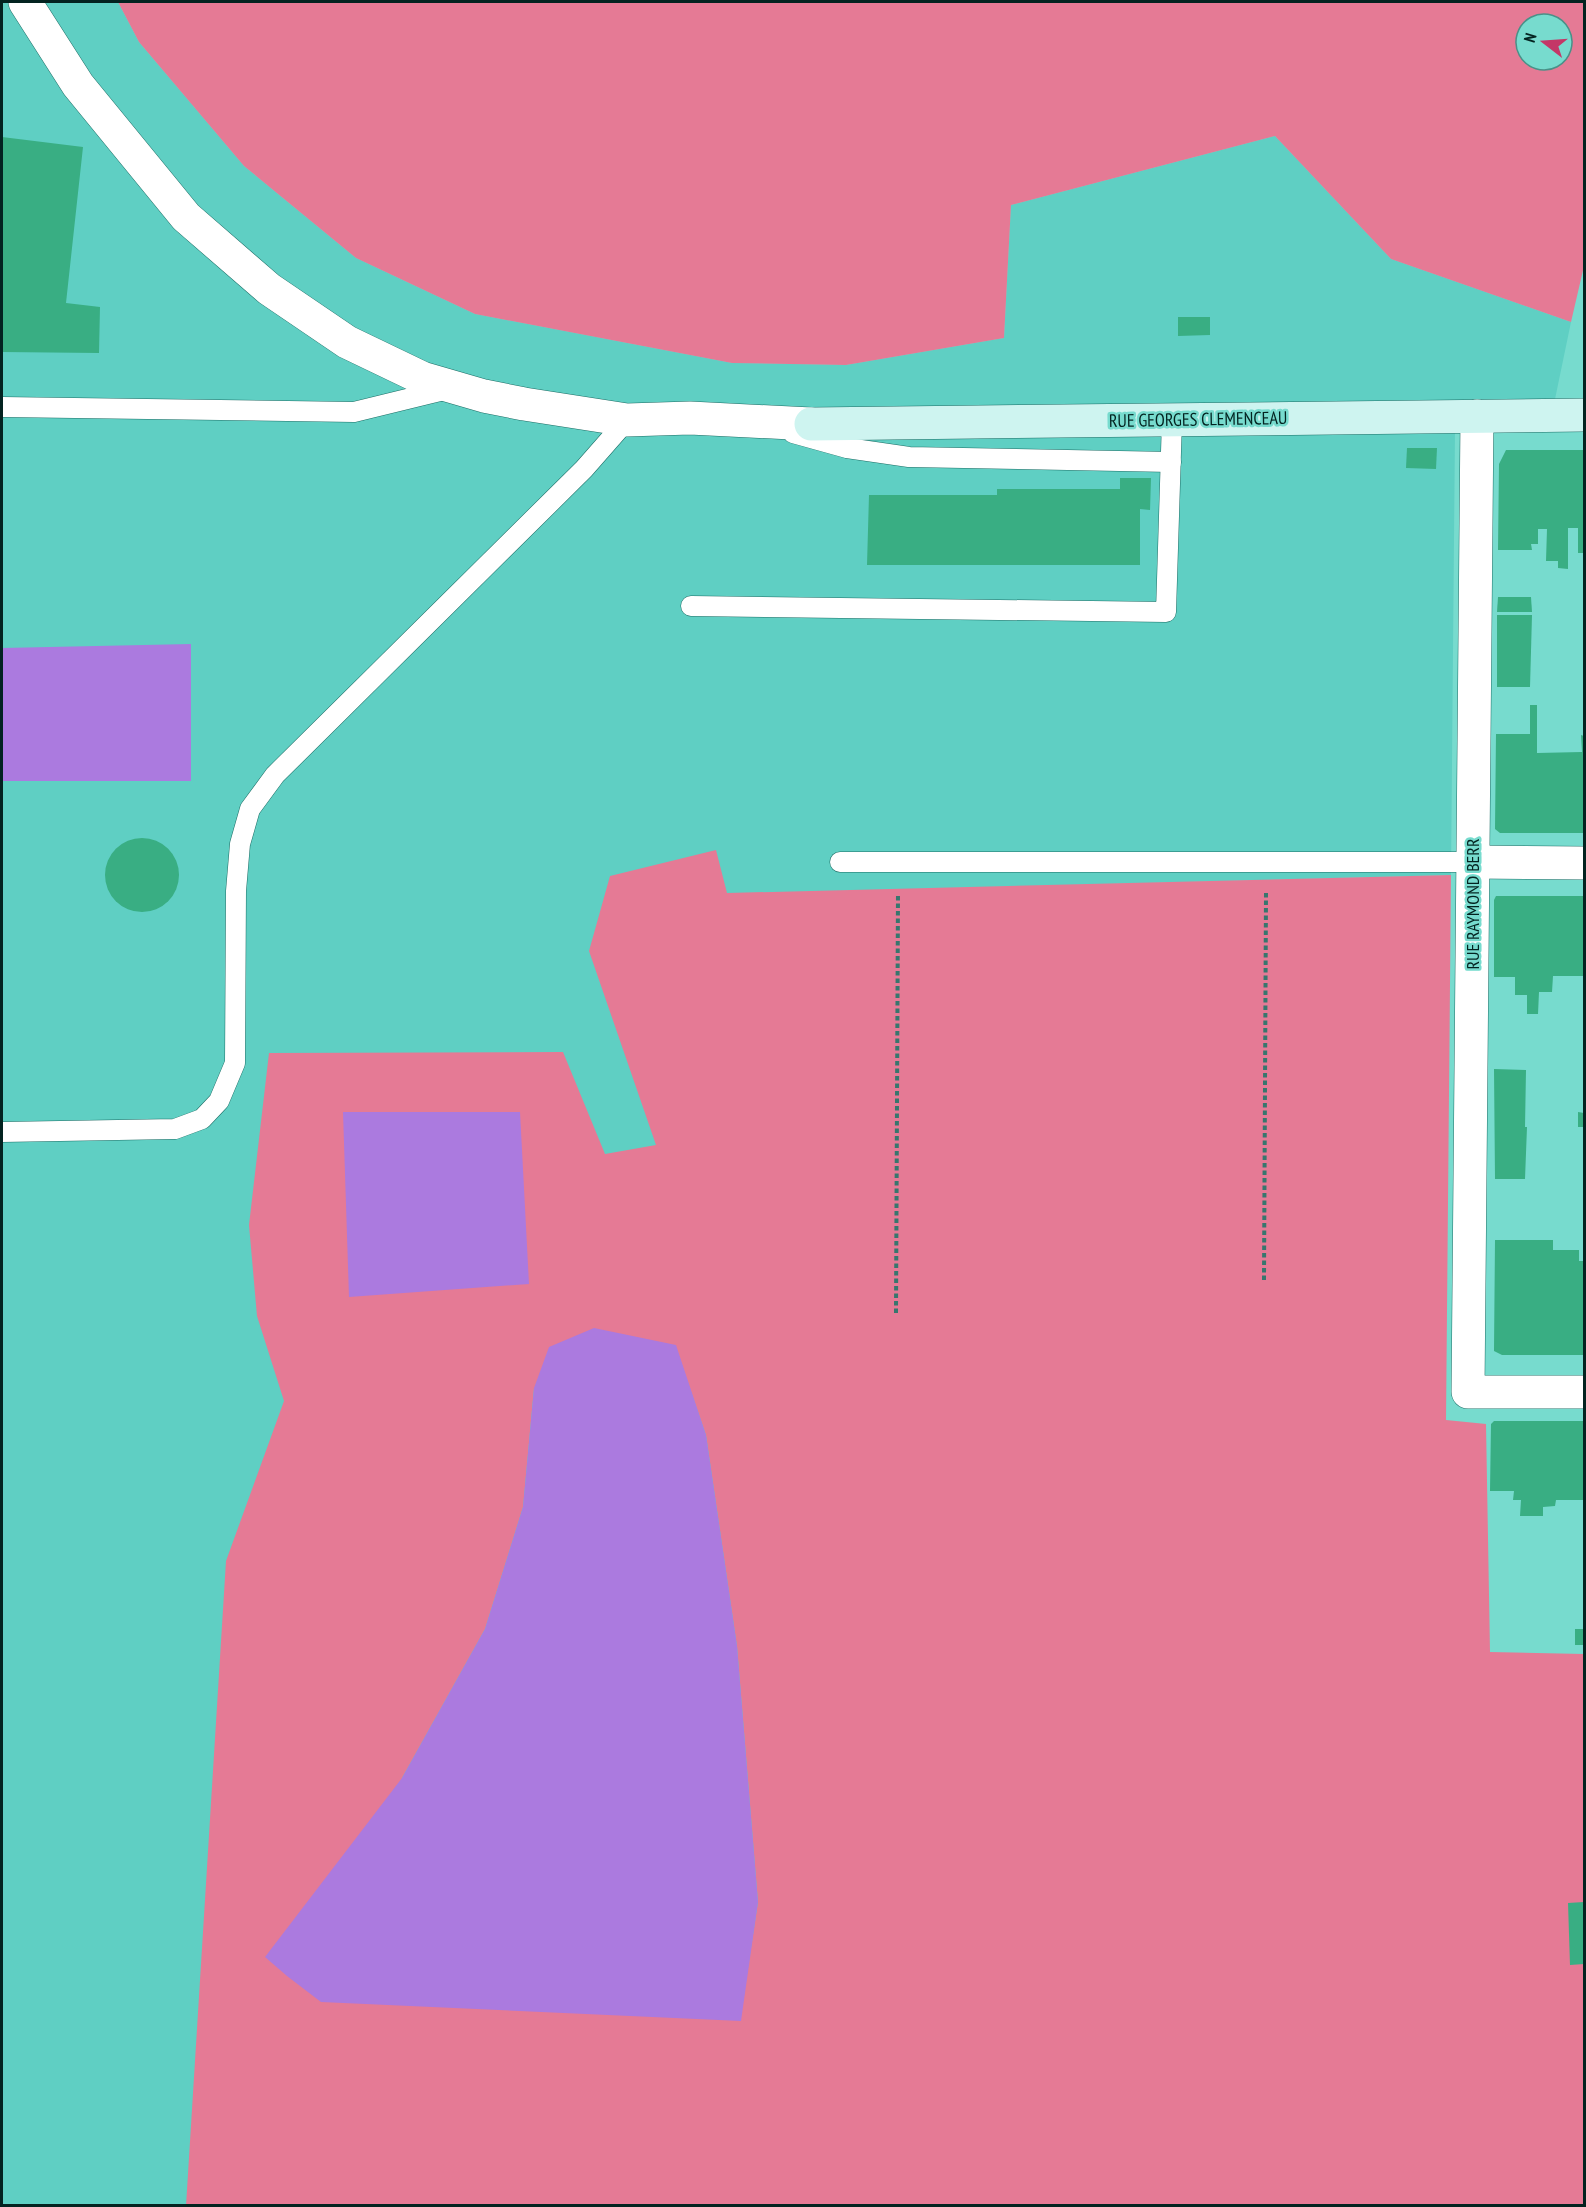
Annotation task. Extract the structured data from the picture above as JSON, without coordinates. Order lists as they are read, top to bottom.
{
  "streets": {
    "street": ["RUE GEORGES CLEMENCEAU", "RUE RAYMOND BERR"]
  },
  "crossings": [
    ["RUE GEORGES CLEMENCEAU", "RUE RAYMOND BERR"]
  ],
  "north": "left"
}
